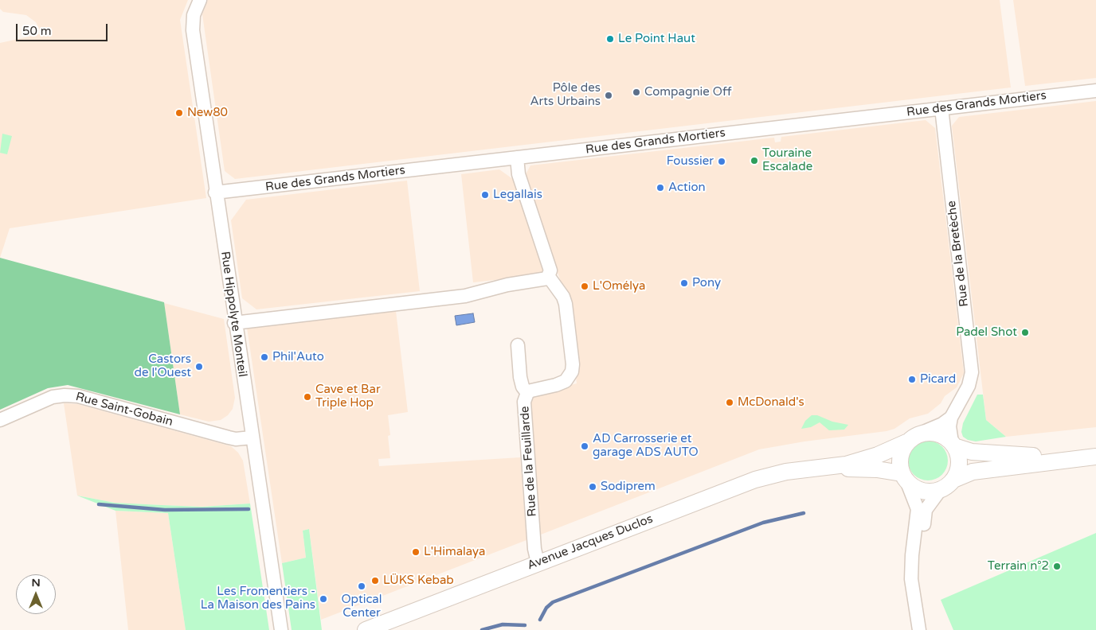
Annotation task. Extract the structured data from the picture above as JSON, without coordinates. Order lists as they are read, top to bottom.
{
  "streets": {
    "main road": ["Avenue Jacques Duclos"],
    "street": [
      "Rue des Grands Mortiers",
      "Rue de la Bretèche",
      "Rue Hippolyte Monteil",
      "Rue Saint-Gobain",
      "Rue de la Feuillarde"
    ]
  },
  "crossings": [
    ["Rue des Grands Mortiers", "Rue de la Bretèche"],
    ["Rue des Grands Mortiers", "Rue Hippolyte Monteil"],
    ["Rue de la Bretèche", "Avenue Jacques Duclos"],
    ["Rue Hippolyte Monteil", "Rue Saint-Gobain"],
    ["Rue de la Feuillarde", "Avenue Jacques Duclos"]
  ],
  "places": [
    "Le Point Haut",
    "Compagnie Off",
    "Pôle des Arts Urbains",
    "New80",
    "Touraine Escalade",
    "Foussier",
    "Action",
    "Legallais",
    "Pony",
    "L'Omélya",
    "Padel Shot",
    "Phil'Auto",
    "Castors de l'Ouest",
    "Picard",
    "Cave et Bar Triple Hop",
    "McDonald's",
    "AD Carrosserie et garage ADS AUTO",
    "Sodiprem",
    "L'Himalaya",
    "Terrain n°2",
    "LÜKS Kebab",
    "Optical Center",
    "Les Fromentiers - La Maison des Pains"
  ],
  "scale_bar": "50 m",
  "north": "top"
}
